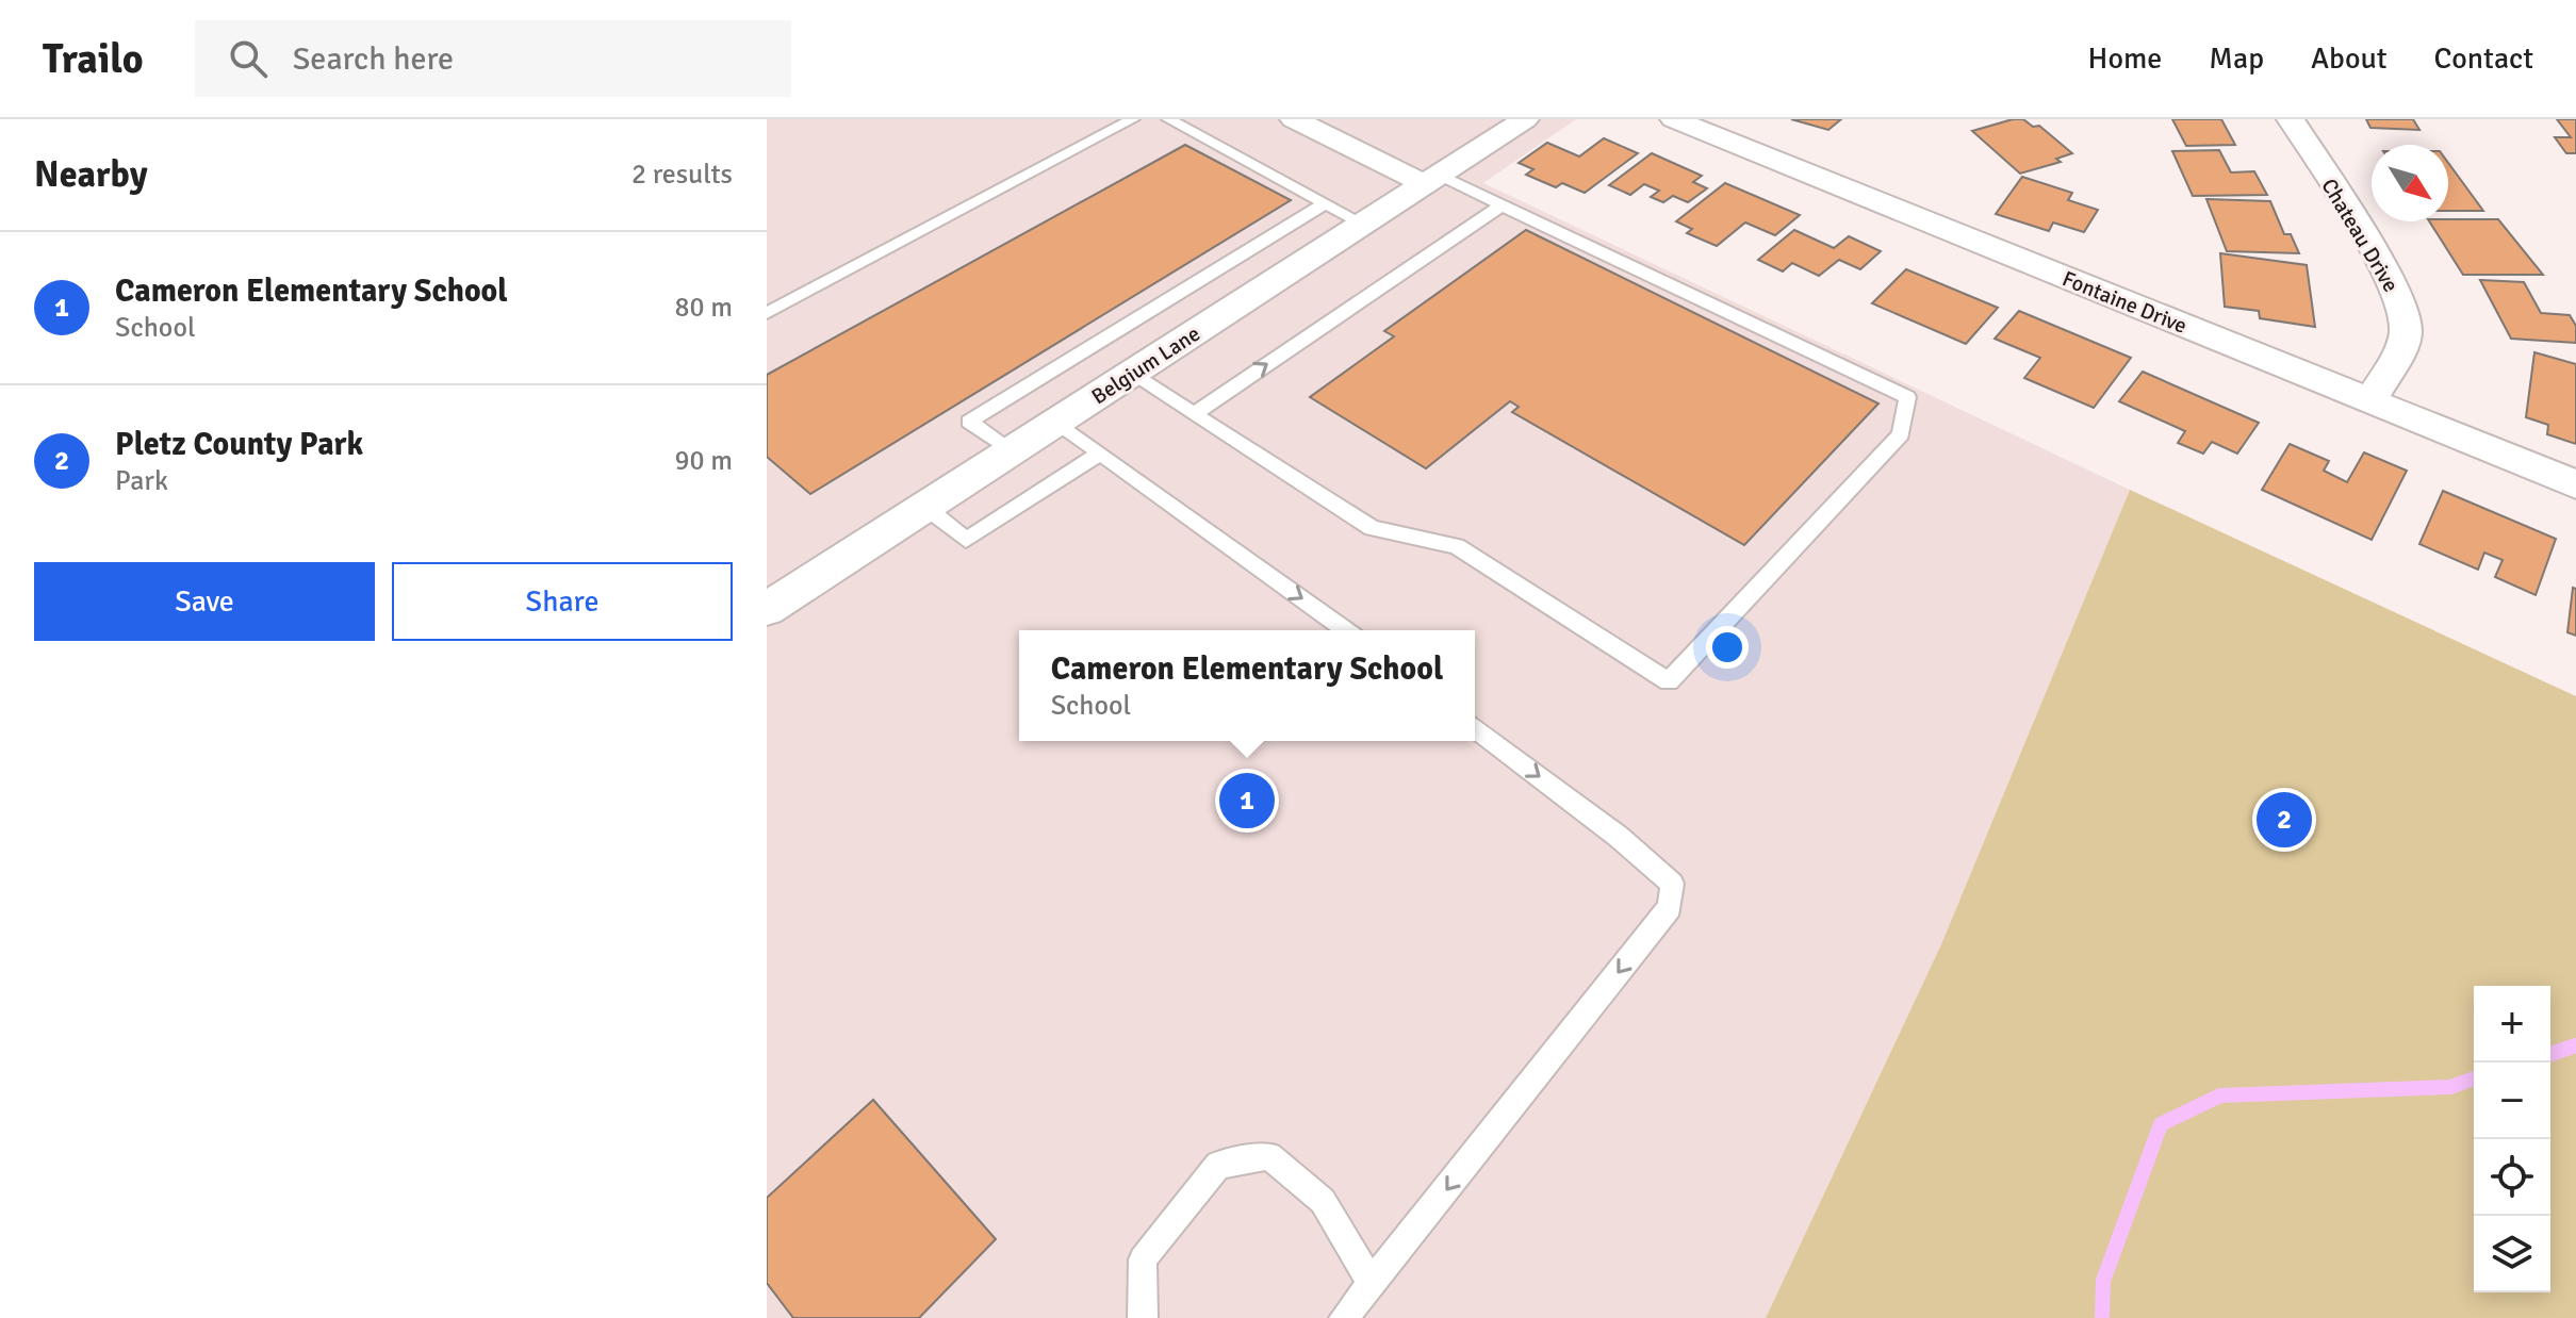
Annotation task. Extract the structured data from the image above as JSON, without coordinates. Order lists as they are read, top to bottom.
{
  "streets": {
    "street": ["Chateau Drive", "Fontaine Drive", "Belgium Lane"]
  },
  "crossings": [
    ["Chateau Drive", "Fontaine Drive"]
  ],
  "north": "bottom right",
  "page": {
    "header": "Trailo",
    "search": "Search here",
    "nav": [
      "Home",
      "Map",
      "About",
      "Contact"
    ],
    "heading": ["Nearby", "2 results"],
    "list": [
      {
        "mark": "1",
        "name": "Cameron Elementary School",
        "note": "School",
        "value": "80 m"
      },
      {
        "mark": "2",
        "name": "Pletz County Park",
        "note": "Park",
        "value": "90 m"
      }
    ],
    "buttons": ["Save", "Share"],
    "popup": ["Cameron Elementary School", "School"],
    "pins": ["1", "2"],
    "map_buttons": ["+", "−"]
  }
}
